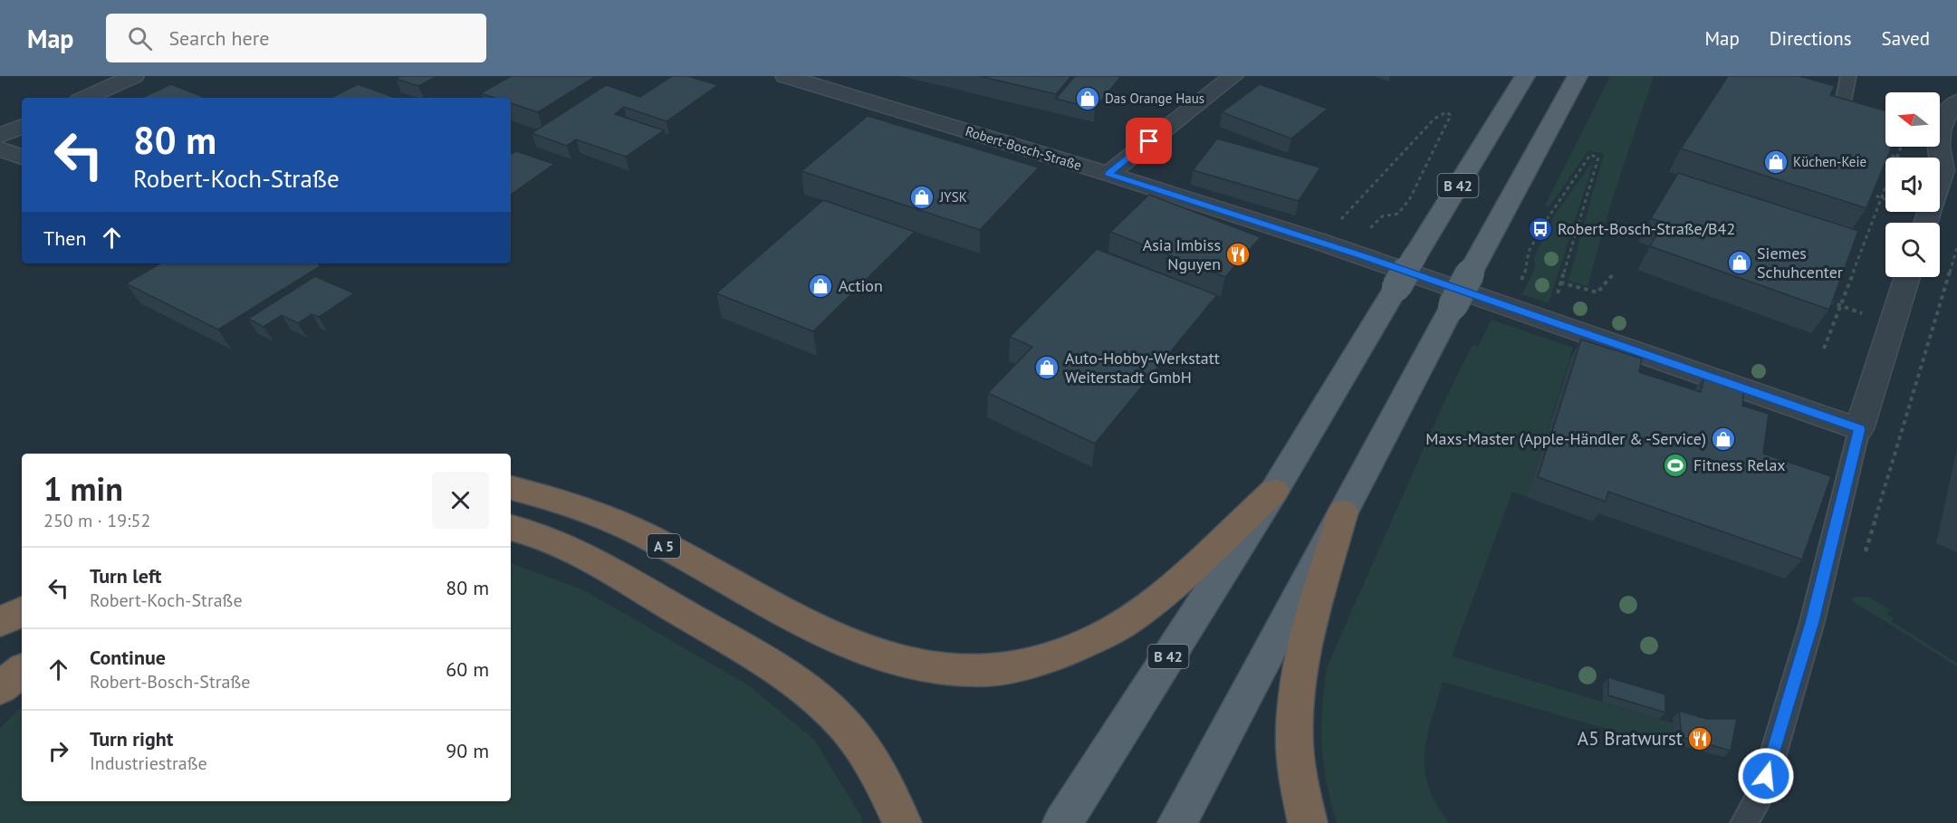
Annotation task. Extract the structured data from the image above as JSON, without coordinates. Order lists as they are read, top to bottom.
{
  "streets": {
    "highway": ["A 5"],
    "main road": ["B 42"],
    "street": ["Robert-Bosch-Straße"]
  },
  "crossings": [
    ["B 42", "A 5"]
  ],
  "places": {
    "shop": [
      "Das Orange Haus",
      "Küchen-Keie",
      "JYSK",
      "Siemes Schuhcenter",
      "Action",
      "Auto-Hobby-Werkstatt Weiterstadt GmbH",
      "Maxs-Master (Apple-Händler & -Service)"
    ],
    "bus stop": ["Robert-Bosch-Straße/B42"],
    "restaurant": ["Asia Imbiss Nguyen", "A5 Bratwurst"],
    "sports": ["Fitness Relax"]
  },
  "north": "left",
  "page": {
    "header": "Map",
    "search": "Search here",
    "nav": ["Map", "Directions", "Saved"],
    "turn": ["80 m", "Robert-Koch-Straße"],
    "then": "Then",
    "heading": ["1 min", "250 m · 19:52"],
    "list": [
      {
        "name": "Turn left",
        "note": "Robert-Koch-Straße",
        "value": "80 m"
      },
      {
        "name": "Continue",
        "note": "Robert-Bosch-Straße",
        "value": "60 m"
      },
      {
        "name": "Turn right",
        "note": "Industriestraße",
        "value": "90 m"
      }
    ]
  }
}
